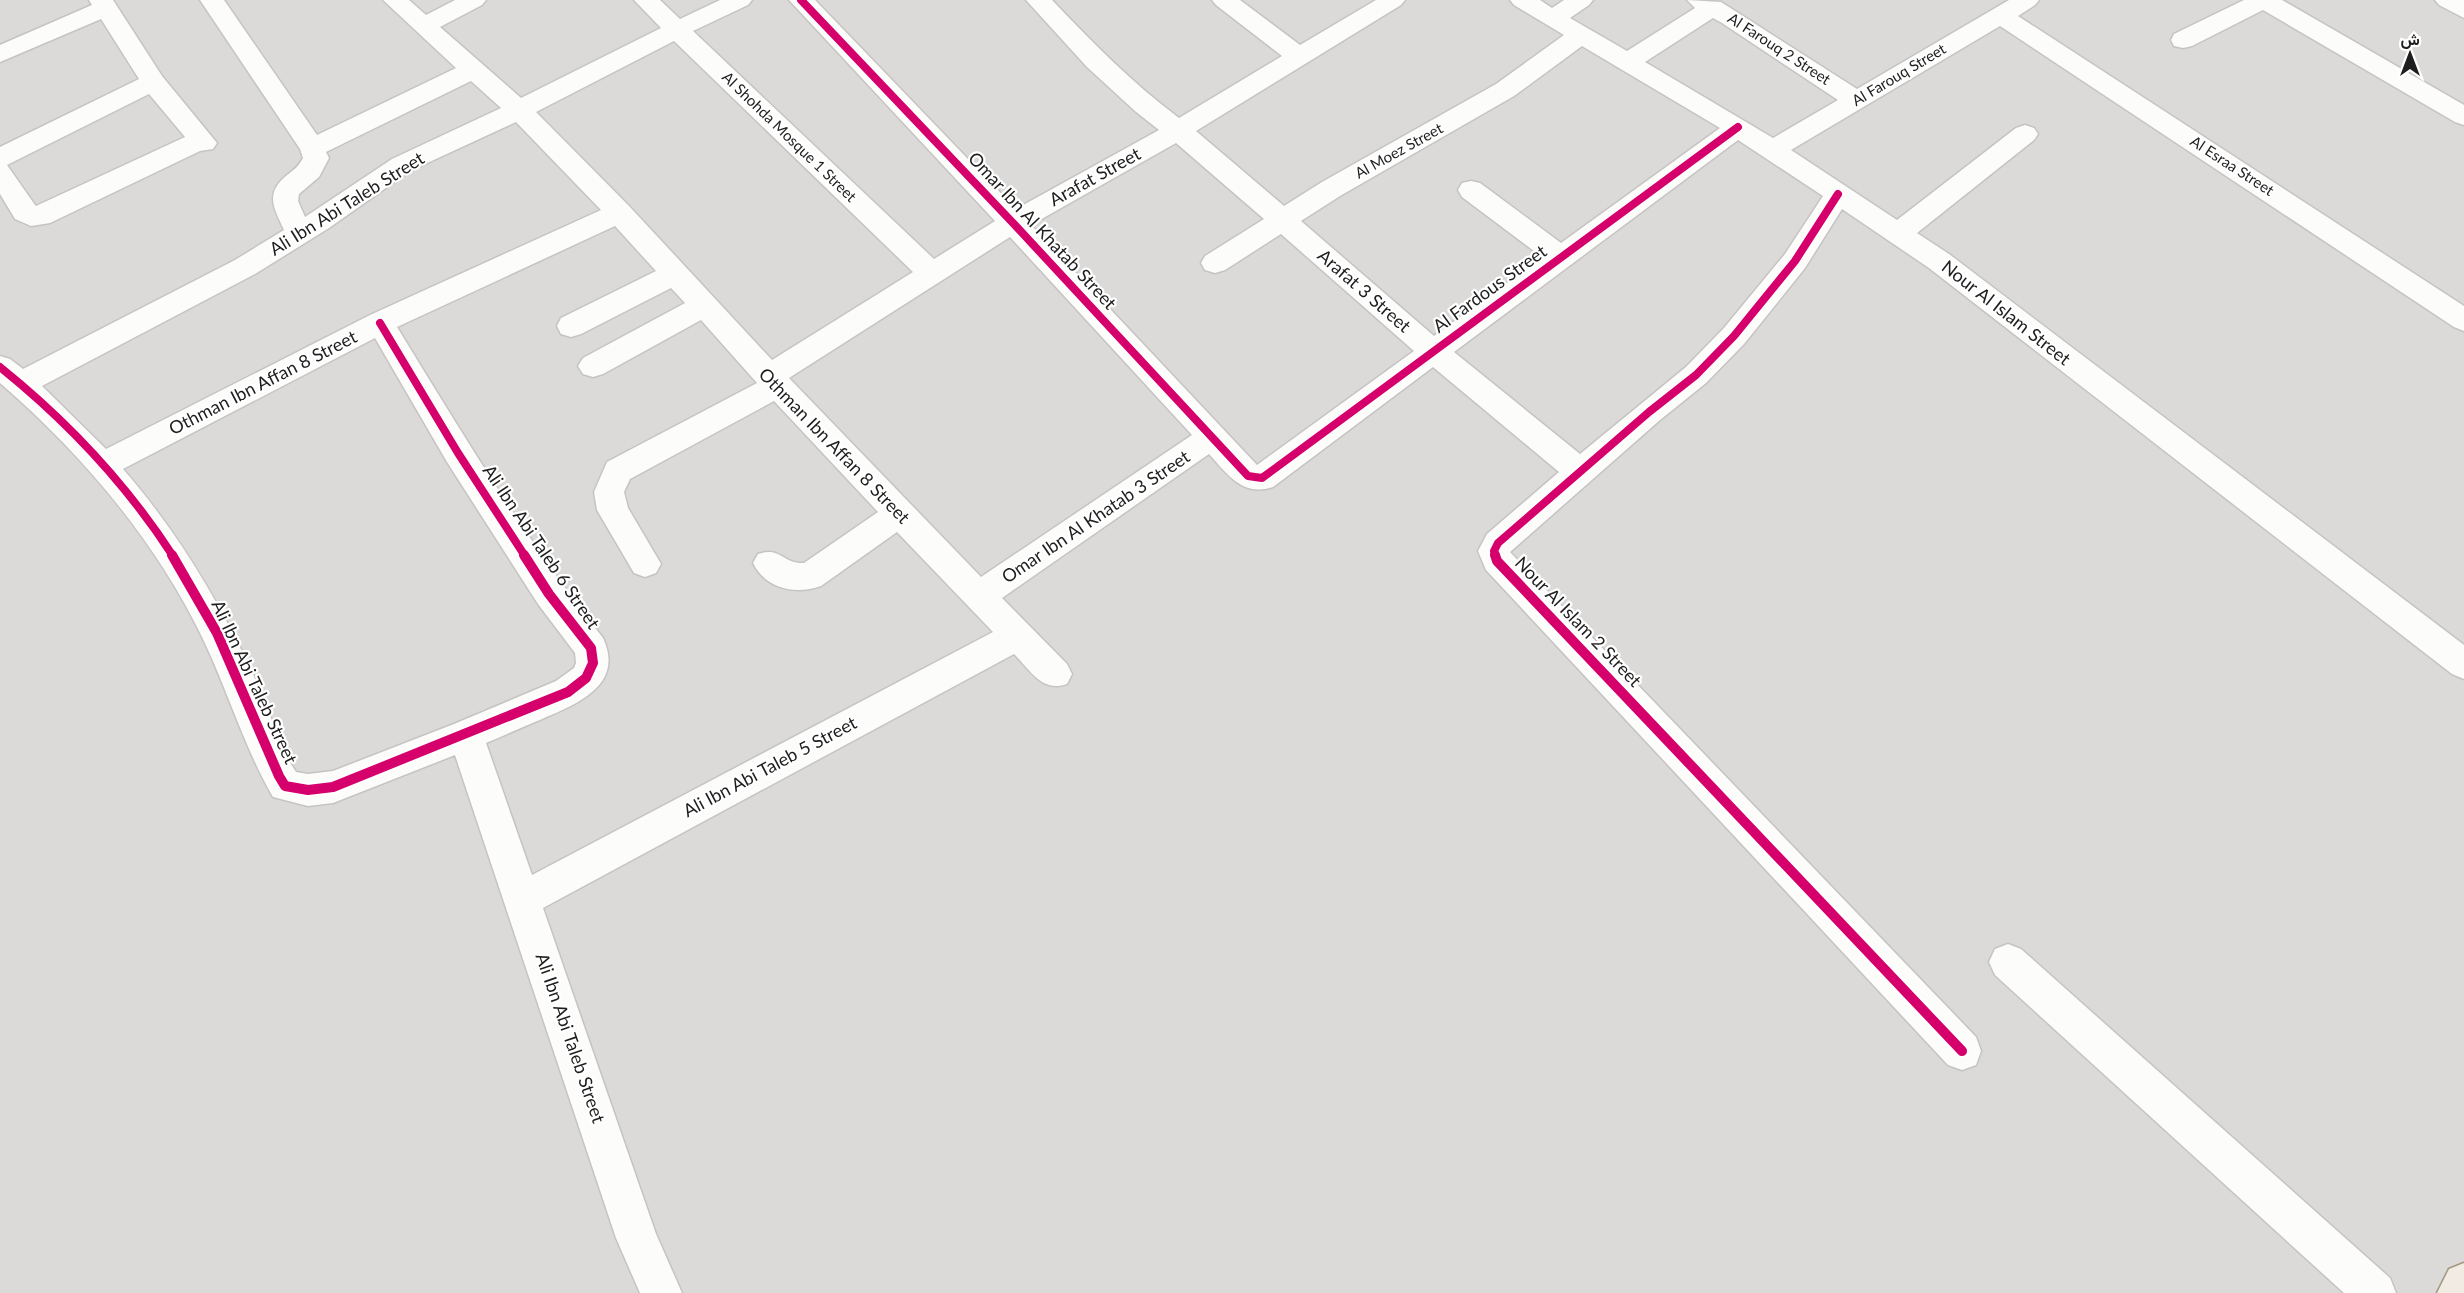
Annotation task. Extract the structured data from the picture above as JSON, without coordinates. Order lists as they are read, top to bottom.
{
  "streets": {
    "street": [
      "Al Farouq 2 Street",
      "Al Farouq Street",
      "Al Shohda Mosque 1 Street",
      "Al Moez Street",
      "Al Esraa Street",
      "Arafat Street",
      "Ali Ibn Abi Taleb Street",
      "Omar Ibn Al Khatab Street",
      "Al Fardous Street",
      "Arafat 3 Street",
      "Nour Al Islam Street",
      "Othman Ibn Affan 8 Street",
      "Omar Ibn Al Khatab 3 Street",
      "Ali Ibn Abi Taleb 6 Street",
      "Nour Al Islam 2 Street",
      "Ali Ibn Abi Taleb 5 Street"
    ]
  },
  "crossings": [
    ["Al Farouq 2 Street", "Al Farouq Street"],
    ["Al Farouq Street", "Al Esraa Street"],
    ["Al Farouq Street", "Nour Al Islam Street"],
    ["Al Shohda Mosque 1 Street", "Arafat Street"],
    ["Al Shohda Mosque 1 Street", "Ali Ibn Abi Taleb Street"],
    ["Al Moez Street", "Arafat 3 Street"],
    ["Al Moez Street", "Nour Al Islam Street"],
    ["Arafat Street", "Omar Ibn Al Khatab Street"],
    ["Arafat Street", "Arafat 3 Street"],
    ["Arafat Street", "Othman Ibn Affan 8 Street"],
    ["Ali Ibn Abi Taleb Street", "Othman Ibn Affan 8 Street"],
    ["Ali Ibn Abi Taleb Street", "Ali Ibn Abi Taleb 6 Street"],
    ["Ali Ibn Abi Taleb Street", "Ali Ibn Abi Taleb 5 Street"],
    ["Omar Ibn Al Khatab Street", "Al Fardous Street"],
    ["Omar Ibn Al Khatab Street", "Omar Ibn Al Khatab 3 Street"],
    ["Al Fardous Street", "Arafat 3 Street"],
    ["Al Fardous Street", "Nour Al Islam Street"],
    ["Arafat 3 Street", "Nour Al Islam 2 Street"],
    ["Nour Al Islam Street", "Nour Al Islam 2 Street"],
    ["Othman Ibn Affan 8 Street", "Omar Ibn Al Khatab 3 Street"],
    ["Othman Ibn Affan 8 Street", "Ali Ibn Abi Taleb 6 Street"],
    ["Othman Ibn Affan 8 Street", "Ali Ibn Abi Taleb 5 Street"]
  ],
  "north": "top"
}
